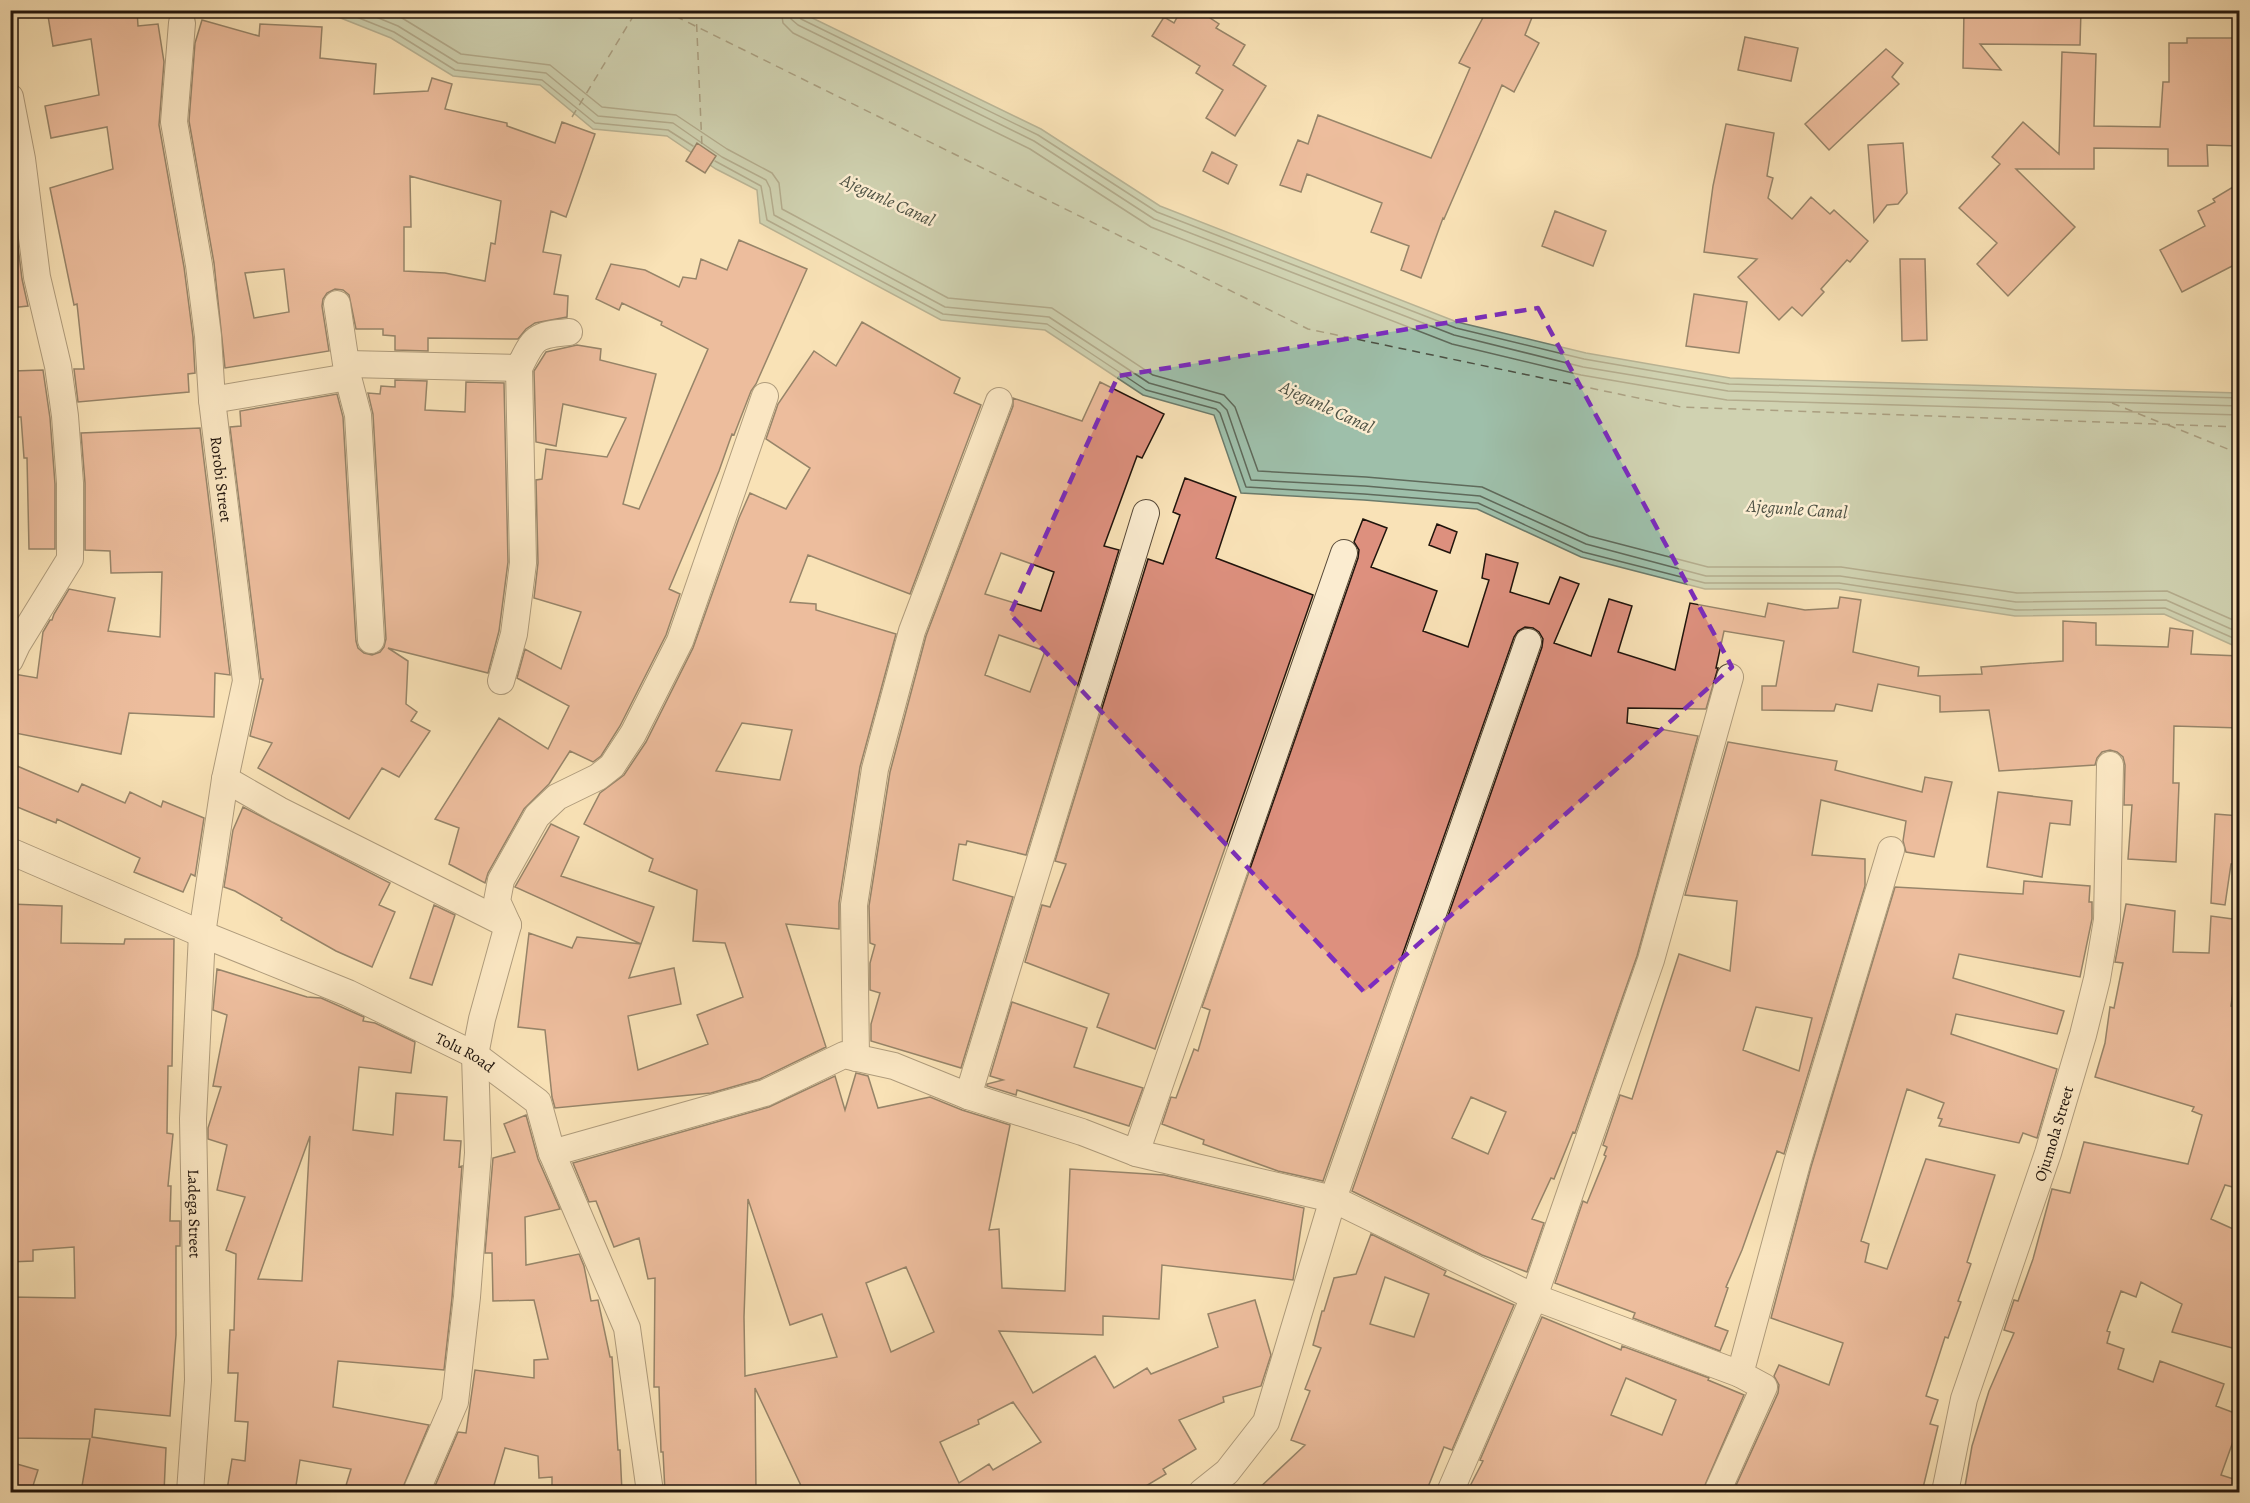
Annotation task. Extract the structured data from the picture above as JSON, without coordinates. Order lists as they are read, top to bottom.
{
  "streets": {
    "street": [
      "Rorobi Street",
      "Tolu Road",
      "Ojumola Street",
      "Ladega Street"
    ]
  },
  "crossings": [
    ["Rorobi Street", "Tolu Road"],
    ["Rorobi Street", "Ladega Street"],
    ["Tolu Road", "Ladega Street"]
  ],
  "water": ["Ajegunle Canal"]
}
